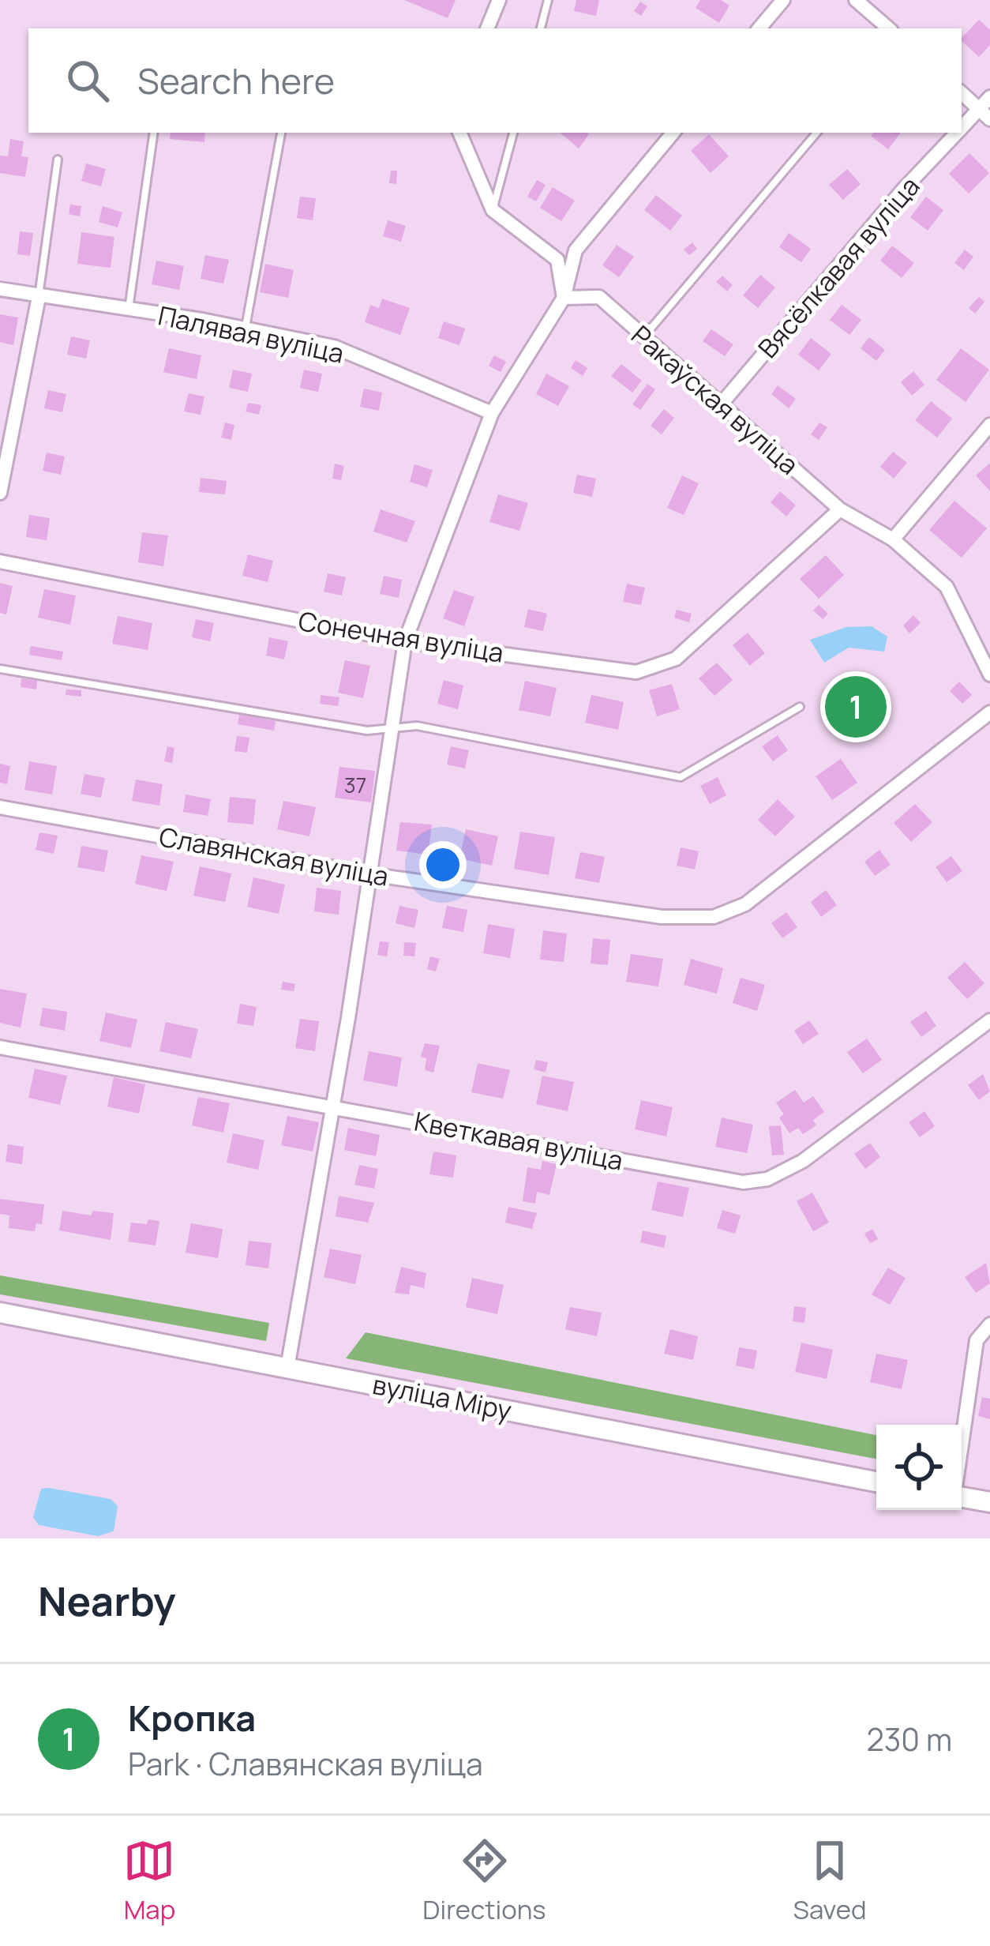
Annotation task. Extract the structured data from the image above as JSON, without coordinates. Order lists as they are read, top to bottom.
{
  "streets": {
    "street": [
      "Вясёлкавая вуліца",
      "Палявая вуліца",
      "Ракаўская вуліца",
      "Сонечная вуліца",
      "Славянская вуліца",
      "Кветкавая вуліца",
      "вуліца Міру"
    ]
  },
  "crossings": [
    ["Вясёлкавая вуліца", "Ракаўская вуліца"],
    ["Ракаўская вуліца", "Сонечная вуліца"]
  ],
  "house_numbers": ["37"],
  "page": {
    "search": "Search here",
    "pins": "1",
    "heading": "Nearby",
    "list": [
      {
        "mark": "1",
        "name": "Кропка",
        "note": "Park · Славянская вуліца",
        "value": "230 m"
      }
    ],
    "nav": ["Map", "Directions", "Saved"]
  }
}
